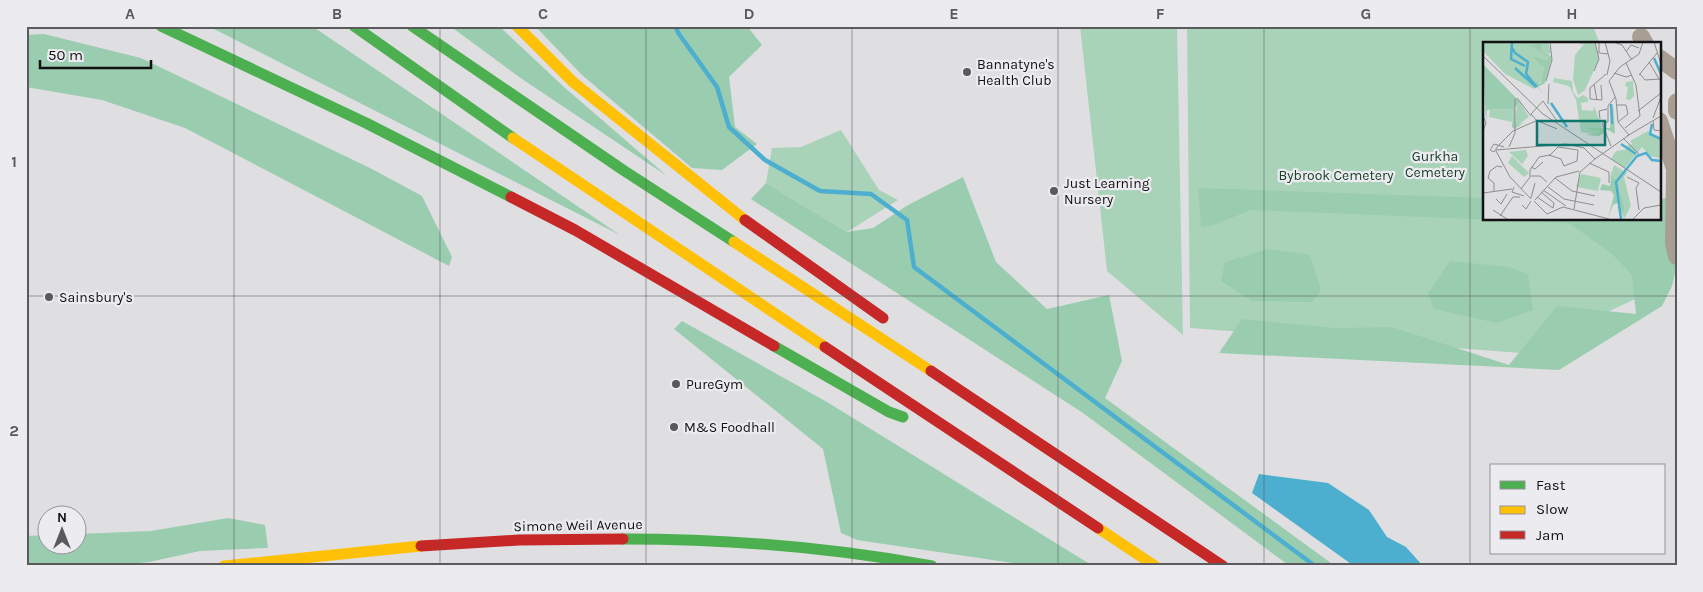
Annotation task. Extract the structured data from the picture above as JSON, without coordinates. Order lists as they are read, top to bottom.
{
  "streets": {
    "highway": ["Simone Weil Avenue"]
  },
  "parks": ["Gurkha Cemetery", "Bybrook Cemetery"],
  "places": [
    "Bannatyne's Health Club",
    "Just Learning Nursery",
    "Sainsbury's",
    "PureGym",
    "M&S Foodhall"
  ],
  "legend": ["Fast", "Slow", "Jam"],
  "scale_bar": "50 m",
  "north": "top",
  "grid": {
    "columns": [
      "A",
      "B",
      "C",
      "D",
      "E",
      "F",
      "G",
      "H"
    ],
    "rows": ["1", "2"]
  }
}
